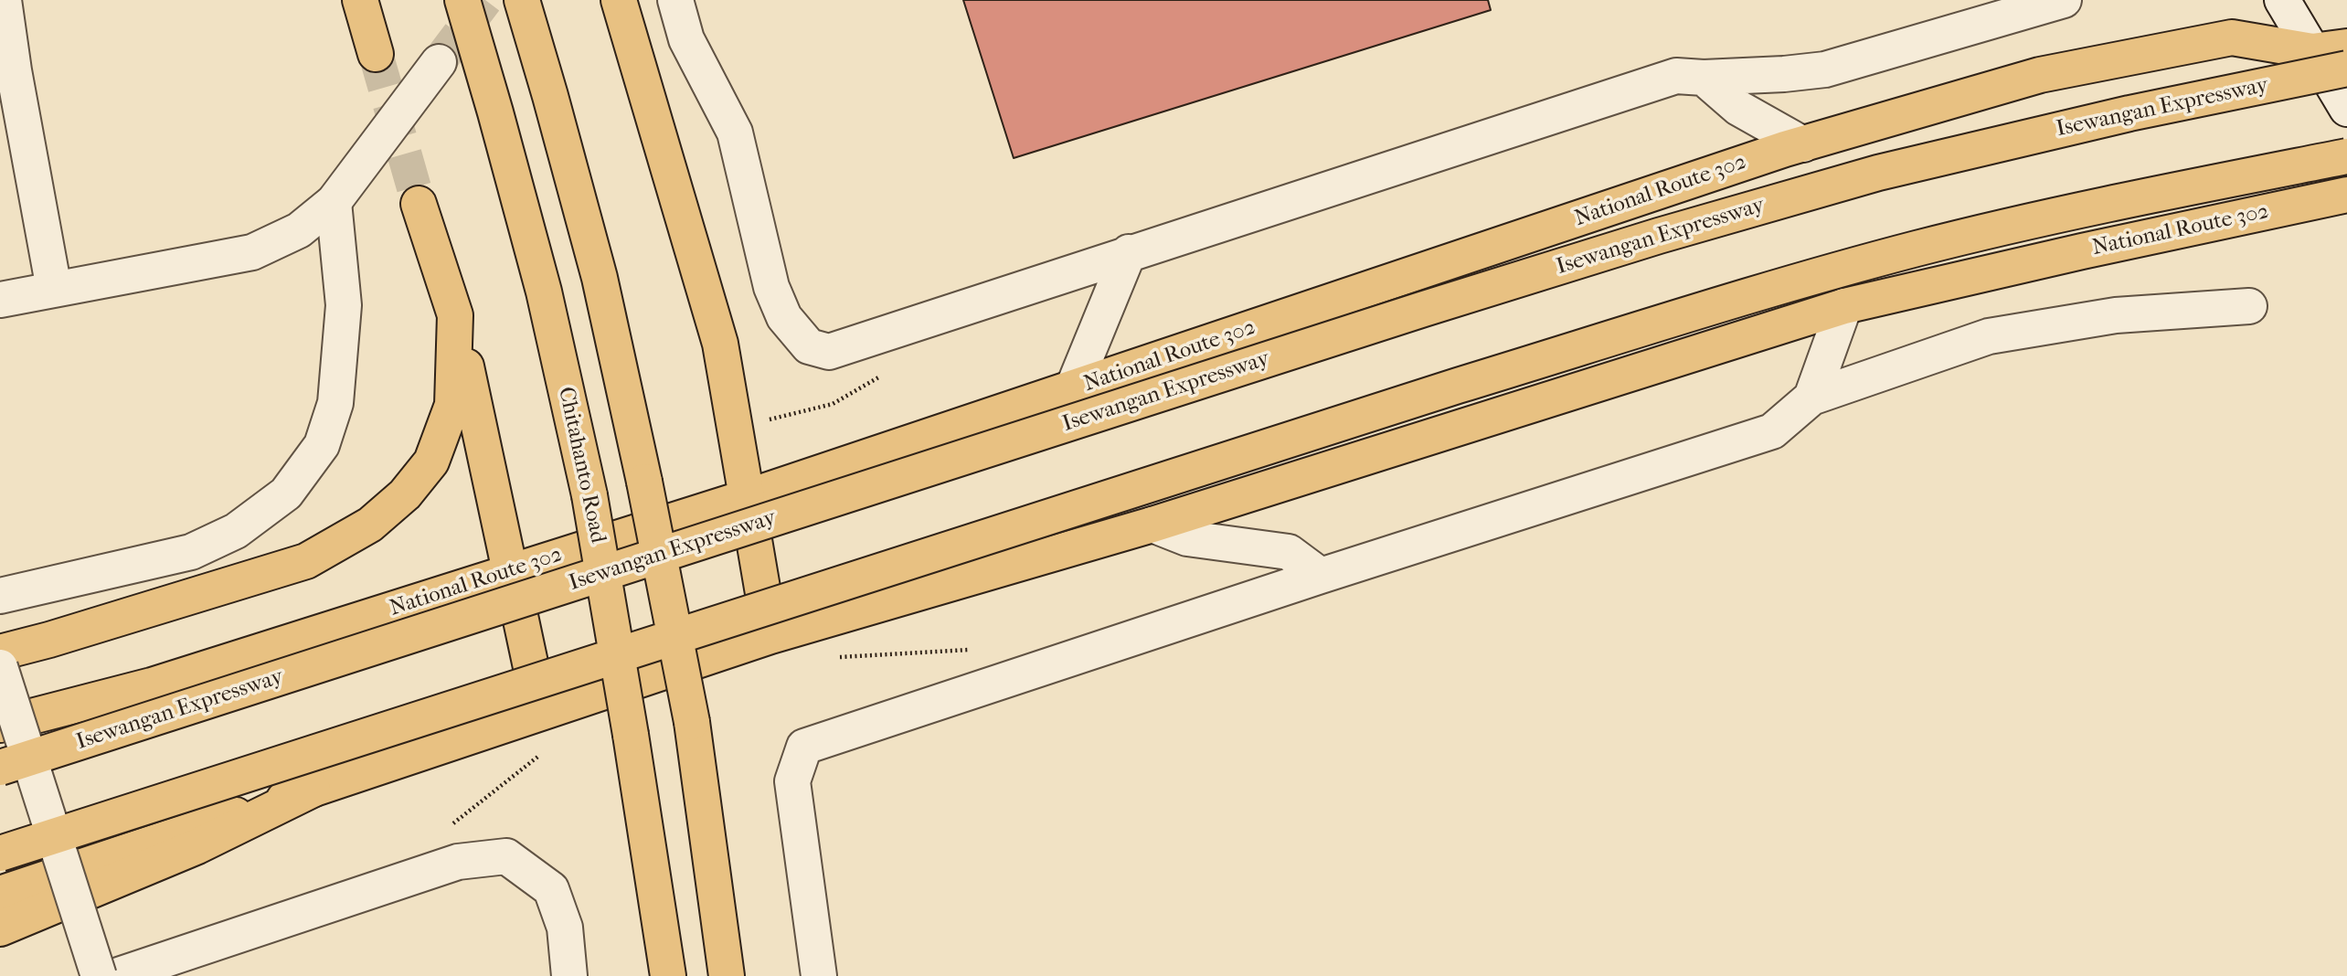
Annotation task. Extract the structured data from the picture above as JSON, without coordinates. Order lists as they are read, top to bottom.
{
  "streets": {
    "highway": ["Isewangan Expressway", "National Route 302", "Chitahanto Road"]
  }
}
